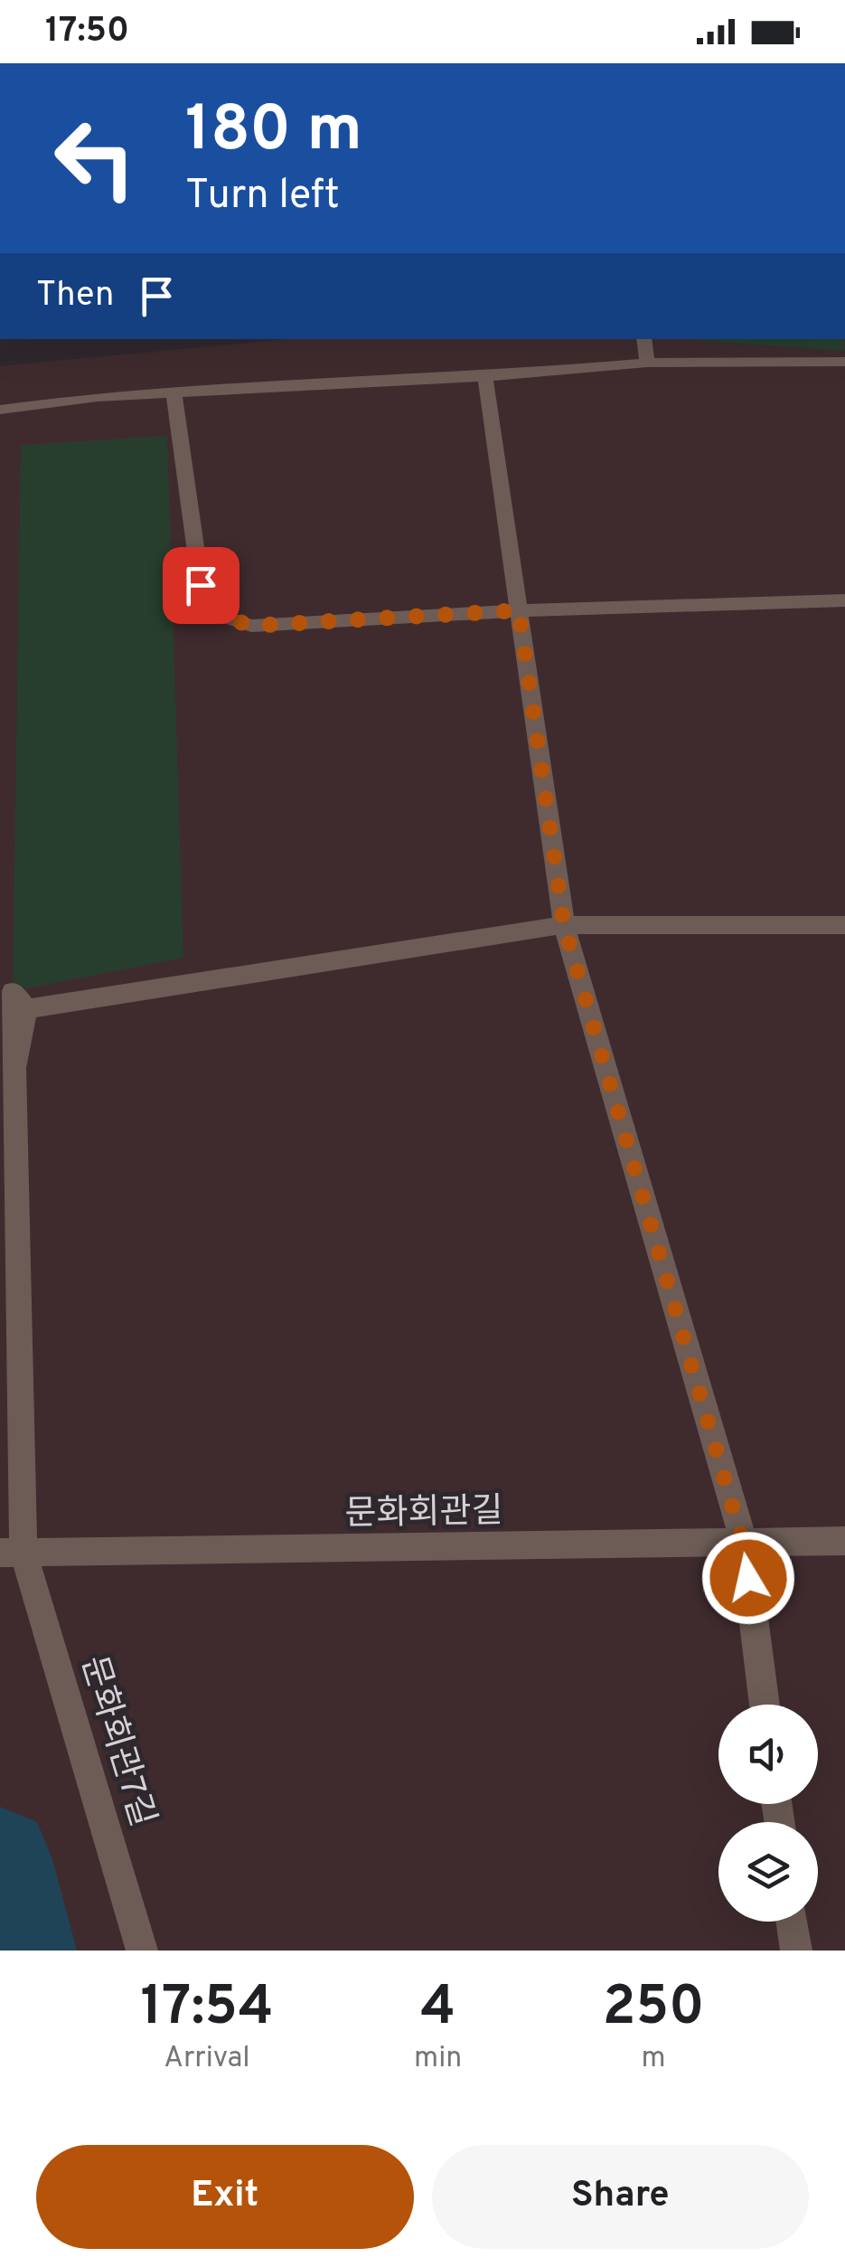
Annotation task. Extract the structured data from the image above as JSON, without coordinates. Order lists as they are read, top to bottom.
{
  "streets": {
    "street": ["문화회관길", "문화회관7길"]
  },
  "crossings": [
    ["문화회관길", "문화회관7길"]
  ],
  "page": {
    "status": "17:50",
    "turn": ["180 m", "Turn left"],
    "then": "Then",
    "eta": [
      "17:54",
      "Arrival",
      "4",
      "min",
      "250",
      "m"
    ],
    "buttons": ["Exit", "Share"]
  }
}
